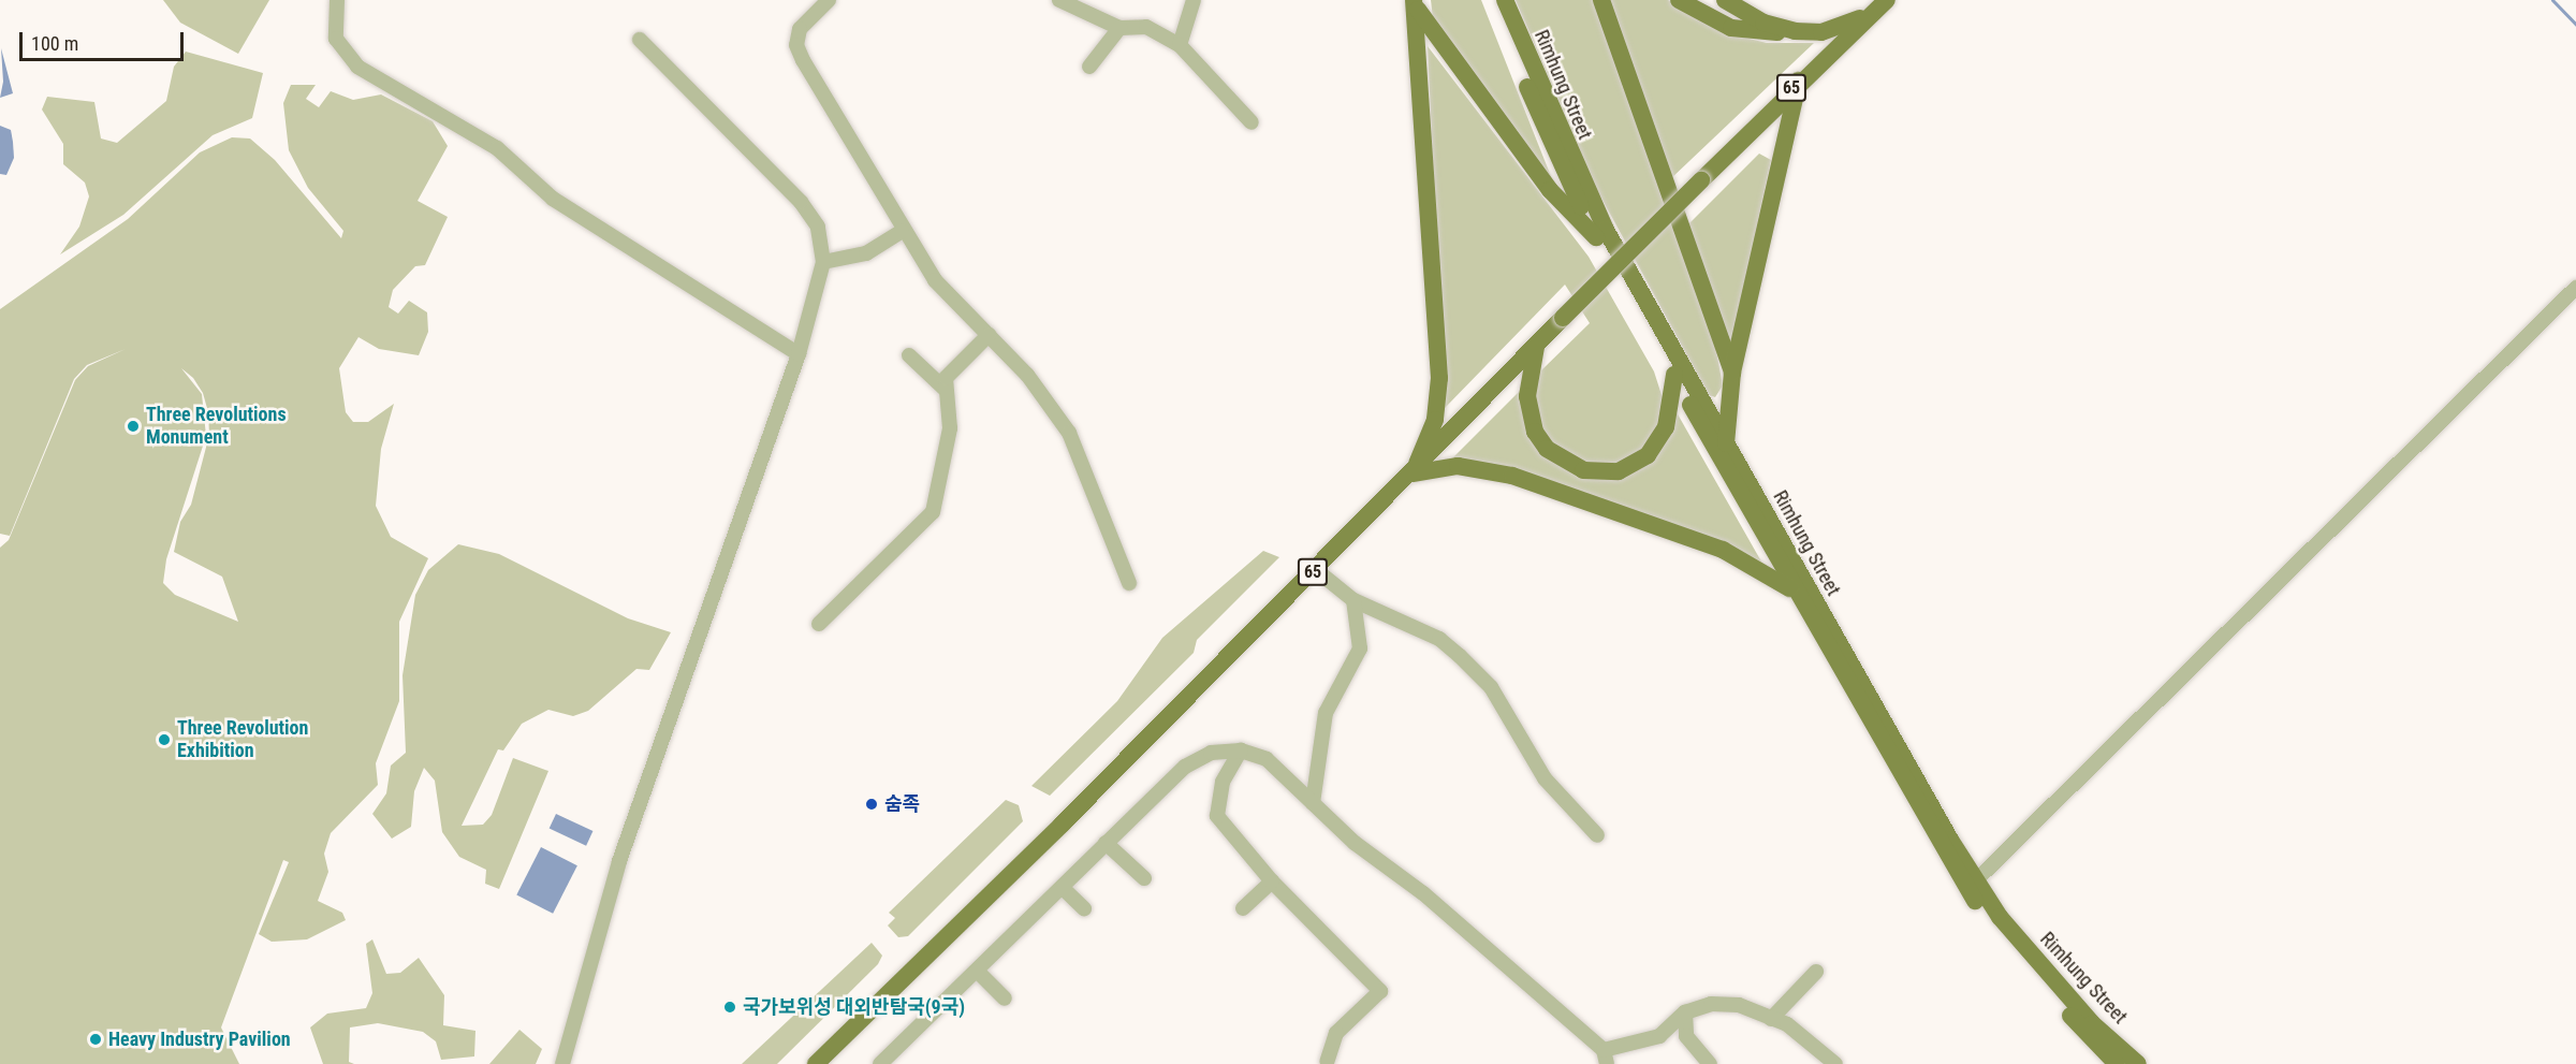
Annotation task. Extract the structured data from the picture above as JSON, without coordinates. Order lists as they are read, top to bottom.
{
  "streets": {
    "main road": ["Rimhung Street", "65"]
  },
  "places": [
    "Three Revolutions Monument",
    "Three Revolution Exhibition",
    "숨족",
    "국가보위성 대외반탐국(9국)",
    "Heavy Industry Pavilion"
  ],
  "scale_bar": "100 m"
}
